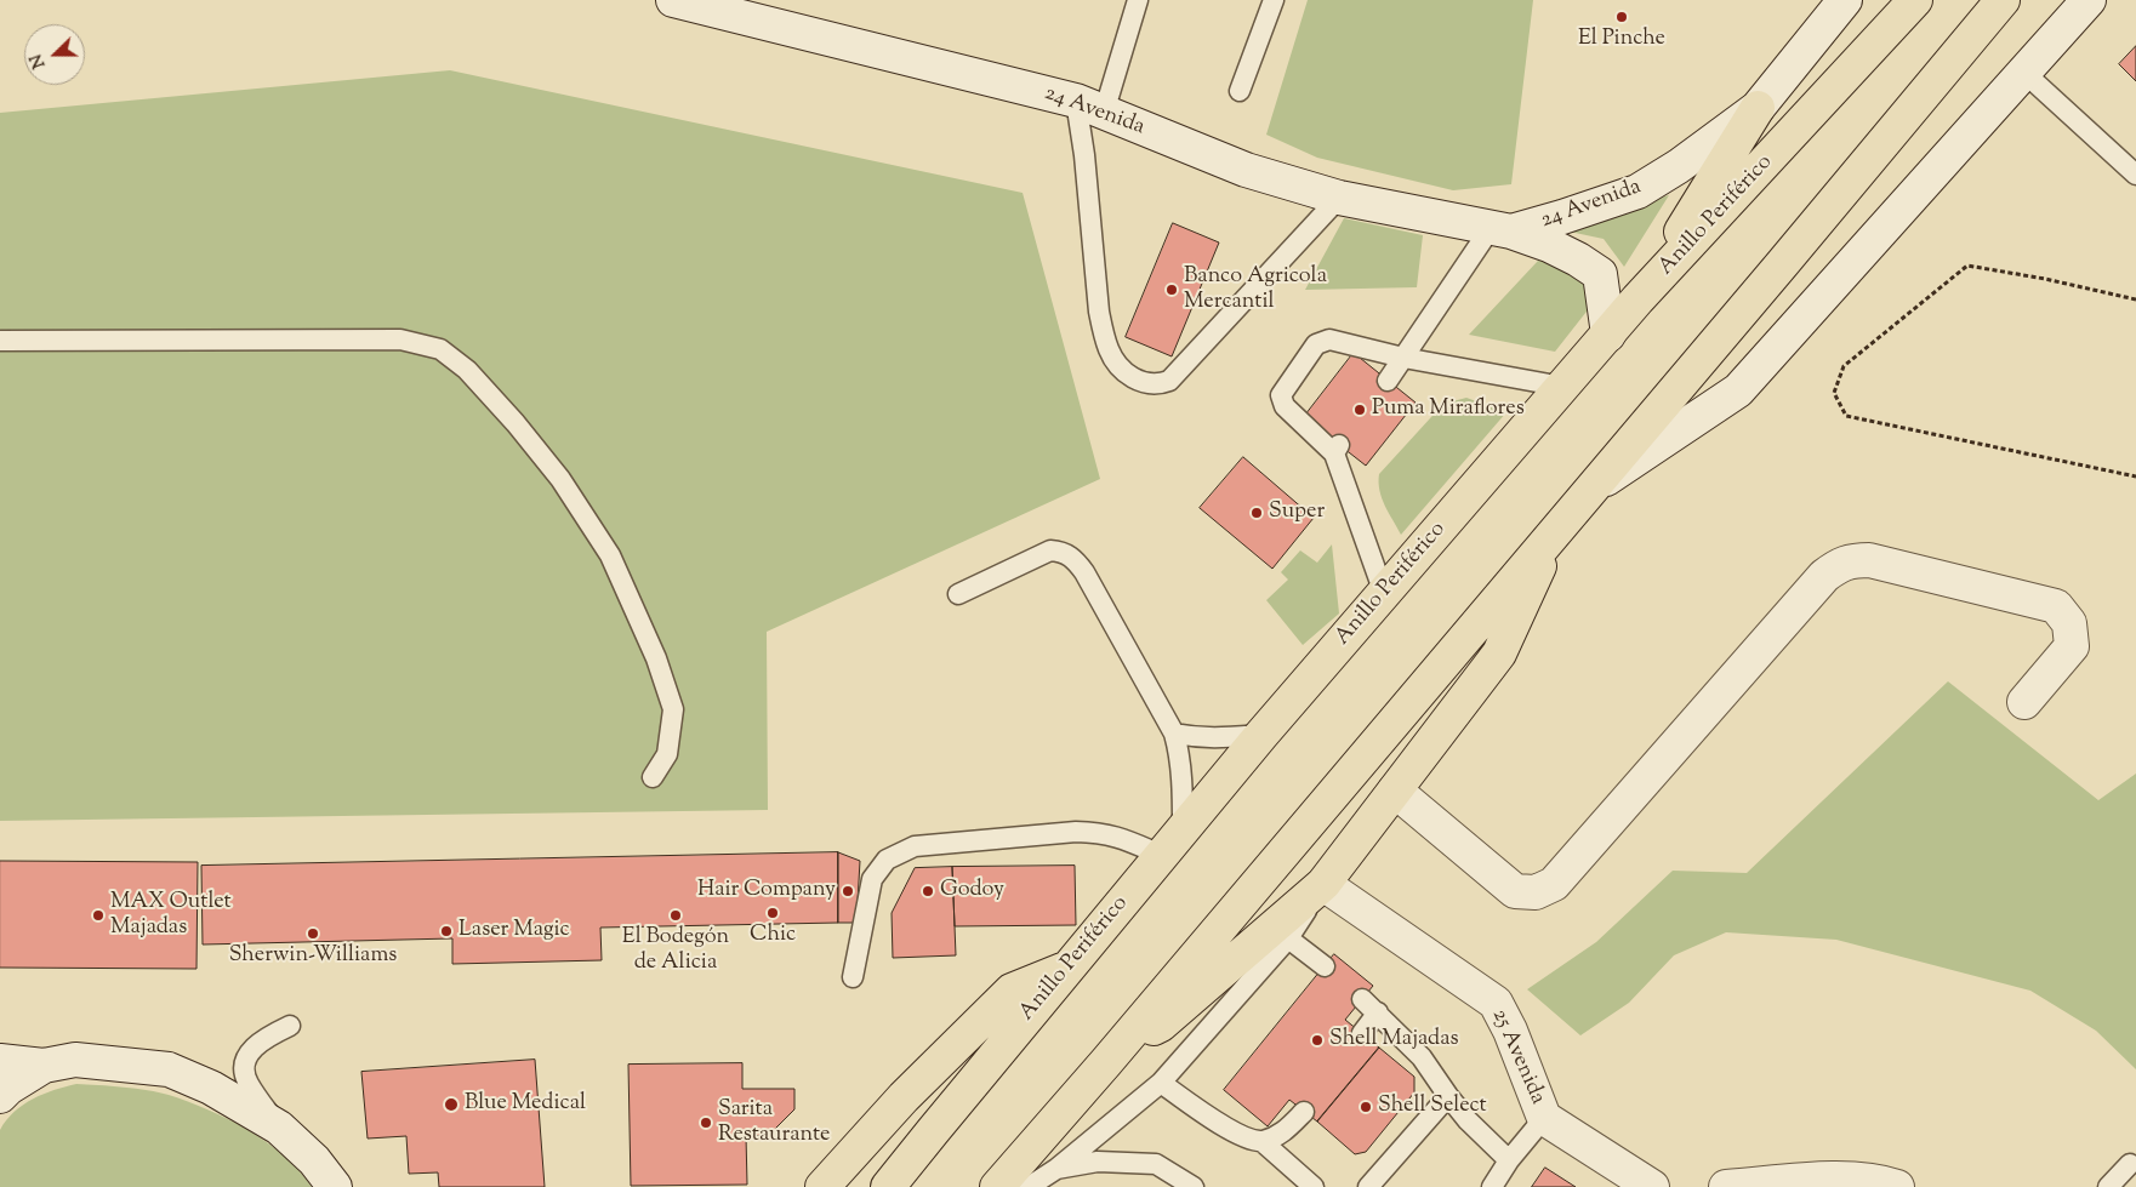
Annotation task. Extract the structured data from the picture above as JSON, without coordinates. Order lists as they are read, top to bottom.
{
  "streets": {
    "highway": ["Anillo Periférico"],
    "street": ["24 Avenida", "25 Avenida"]
  },
  "crossings": [
    ["24 Avenida", "Anillo Periférico"]
  ],
  "places": [
    "El Pinche",
    "Banco Agricola Mercantil",
    "Puma Miraflores",
    "Super",
    "Hair Company",
    "Godoy",
    "Chic",
    "MAX Outlet Majadas",
    "El Bodegón de Alicia",
    "Laser Magic",
    "Sherwin-Williams",
    "Shell Majadas",
    "Blue Medical",
    "Shell Select",
    "Sarita Restaurante"
  ],
  "north": "left"
}
